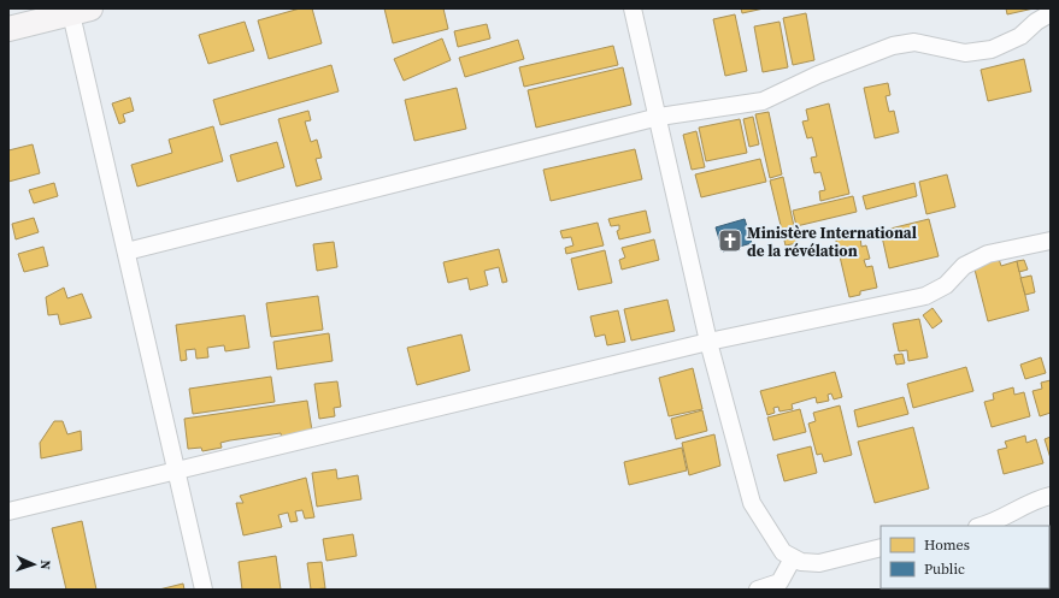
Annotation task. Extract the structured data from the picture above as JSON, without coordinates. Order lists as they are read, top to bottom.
{
  "places": {
    "church": ["Ministère International de la révélation"]
  },
  "legend": ["Homes", "Public"],
  "north": "right"
}
